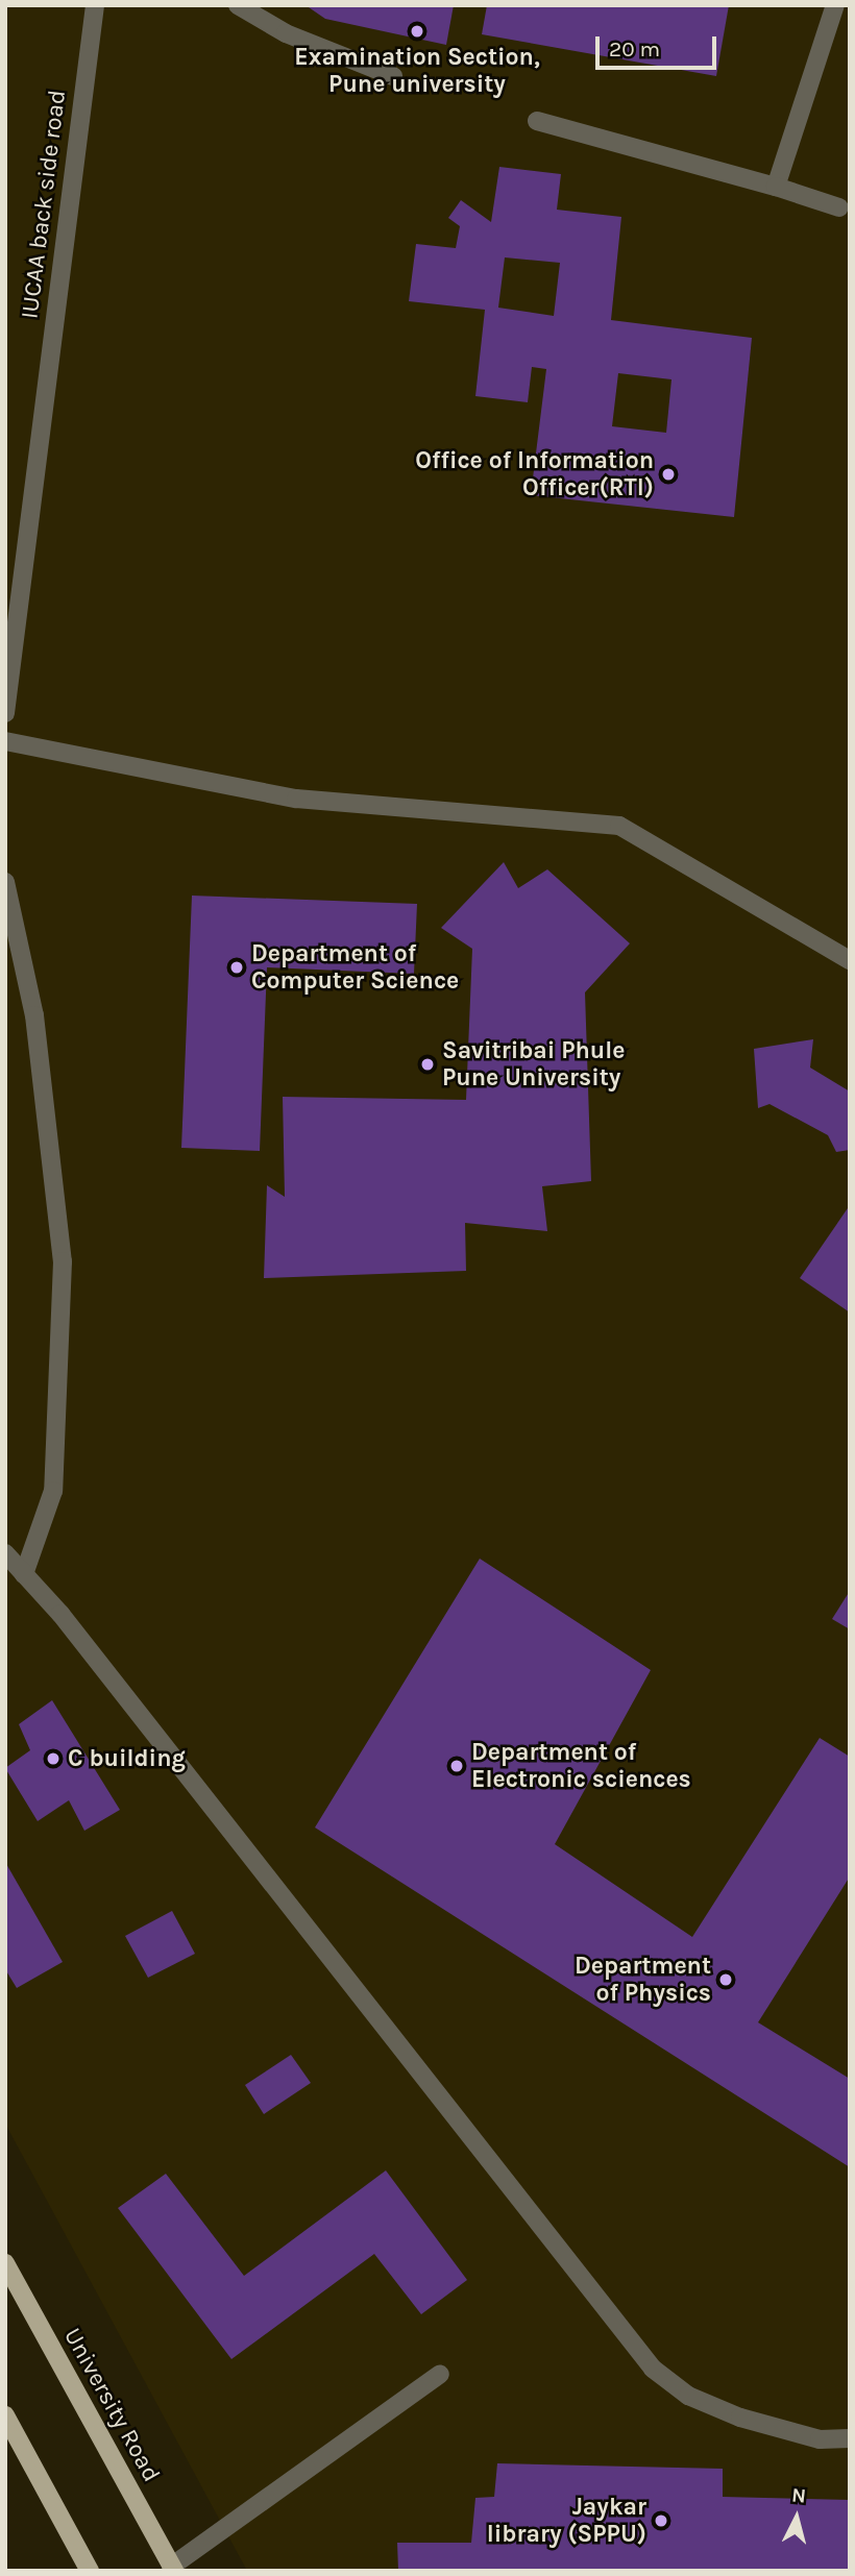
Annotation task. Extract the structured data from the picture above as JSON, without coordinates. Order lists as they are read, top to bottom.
{
  "streets": {
    "main road": ["University Road"],
    "lane": ["IUCAA back side road"]
  },
  "places": [
    "Examination Section, Pune university",
    "Office of Information Officer(RTI)",
    "Department of Computer Science",
    "Savitribai Phule Pune University",
    "C building",
    "Department of Electronic sciences",
    "Department of Physics",
    "Jaykar library (SPPU)"
  ],
  "scale_bar": "20 m",
  "north": "top"
}
